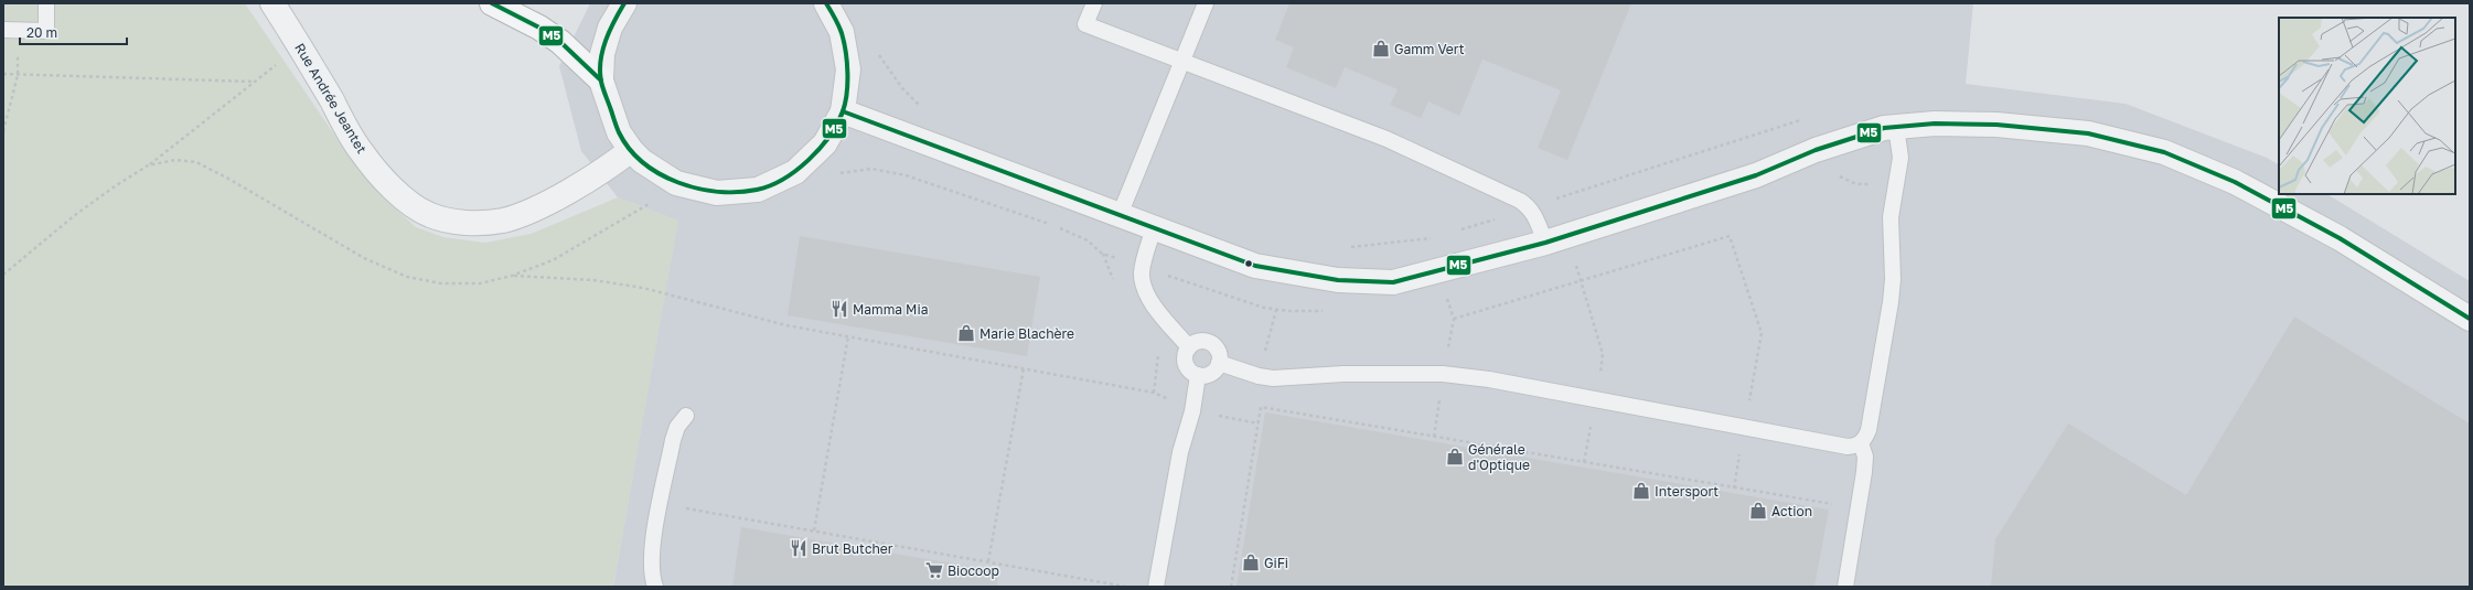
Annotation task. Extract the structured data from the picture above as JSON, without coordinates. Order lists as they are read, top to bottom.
{
  "streets": {
    "street": ["Rue Andrée Jeantet"]
  },
  "places": {
    "shop": [
      "Gamm Vert",
      "Marie Blachère",
      "Générale d'Optique",
      "Intersport",
      "Action",
      "GiFi"
    ],
    "restaurant": ["Mamma Mia", "Brut Butcher"],
    "supermarket": ["Biocoop"]
  },
  "lines": ["transit line M5"],
  "scale_bar": "20 m"
}
